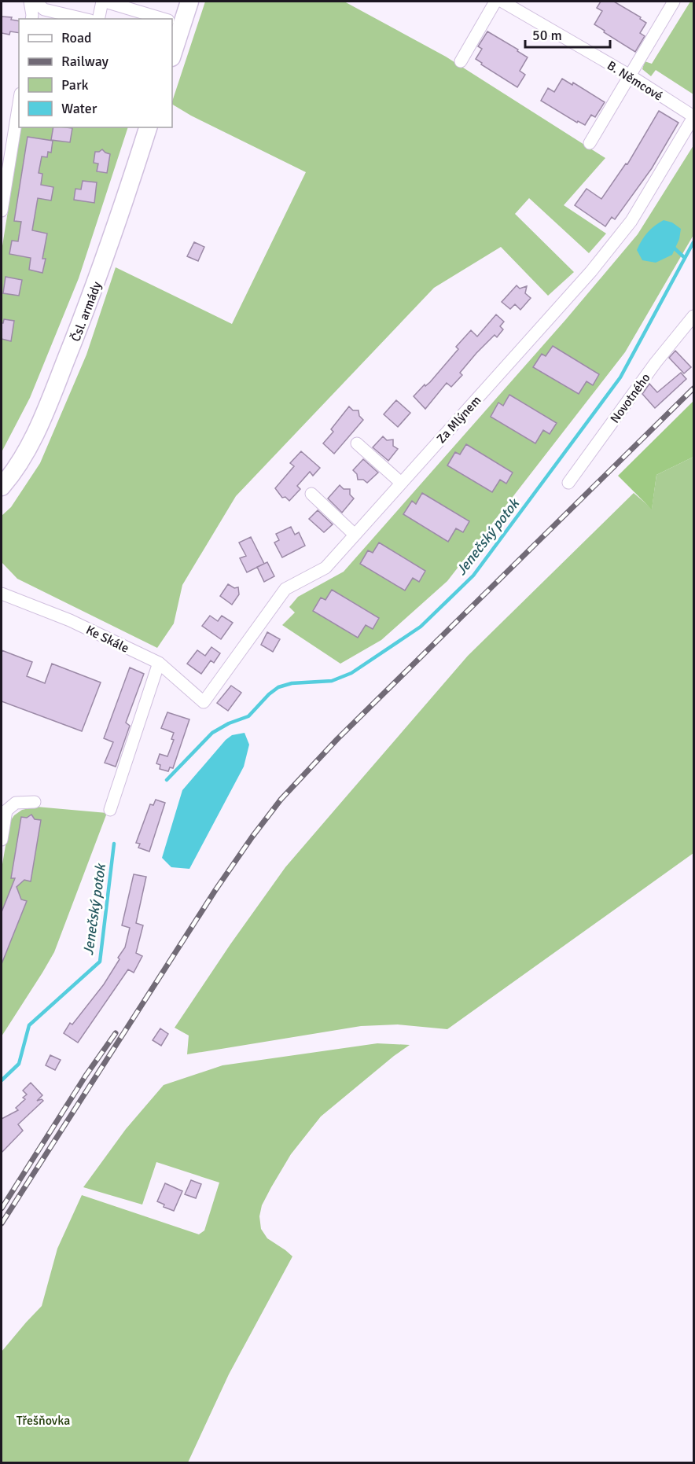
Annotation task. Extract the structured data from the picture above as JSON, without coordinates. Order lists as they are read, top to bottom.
{
  "streets": {
    "main road": ["Čsl. armády"],
    "street": [
      "B. Němcové",
      "Novotného",
      "Za Mlýnem",
      "Ke Skále"
    ]
  },
  "crossings": [
    ["B. Němcové", "Za Mlýnem"],
    ["Za Mlýnem", "Ke Skále"]
  ],
  "water": ["Jenečský potok"],
  "parks": ["Třešňovka"],
  "legend": [
    "Road",
    "Railway",
    "Park",
    "Water"
  ],
  "scale_bar": "50 m"
}
